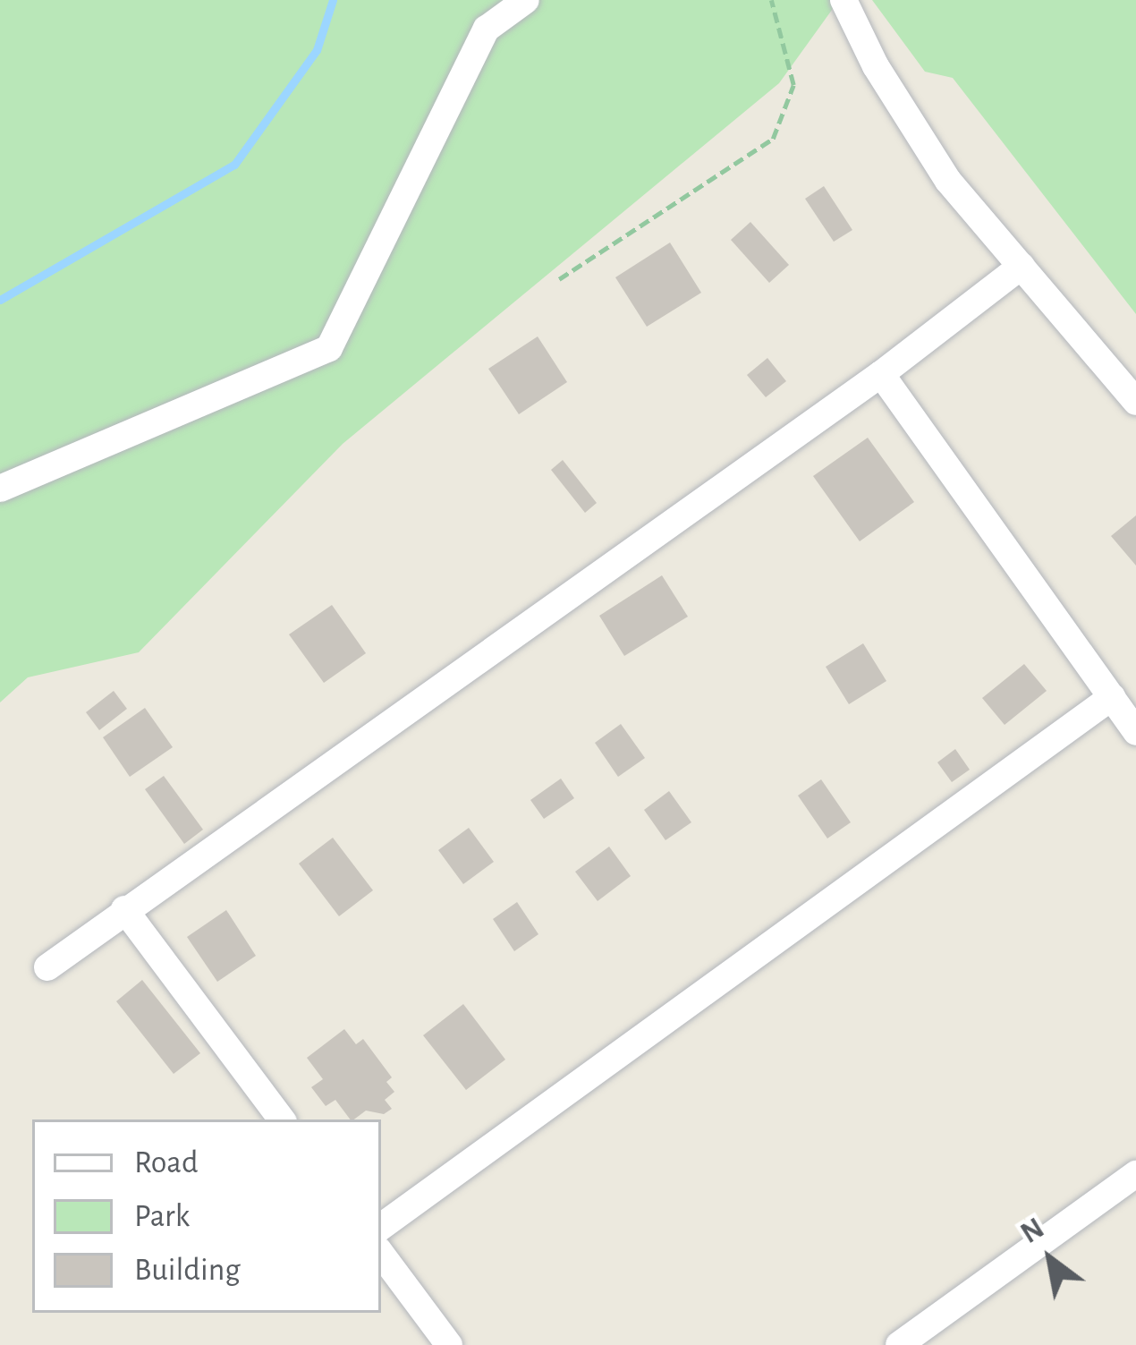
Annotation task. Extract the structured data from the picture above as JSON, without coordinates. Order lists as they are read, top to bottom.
{
  "legend": ["Road", "Park", "Building"],
  "north": "top left"
}
